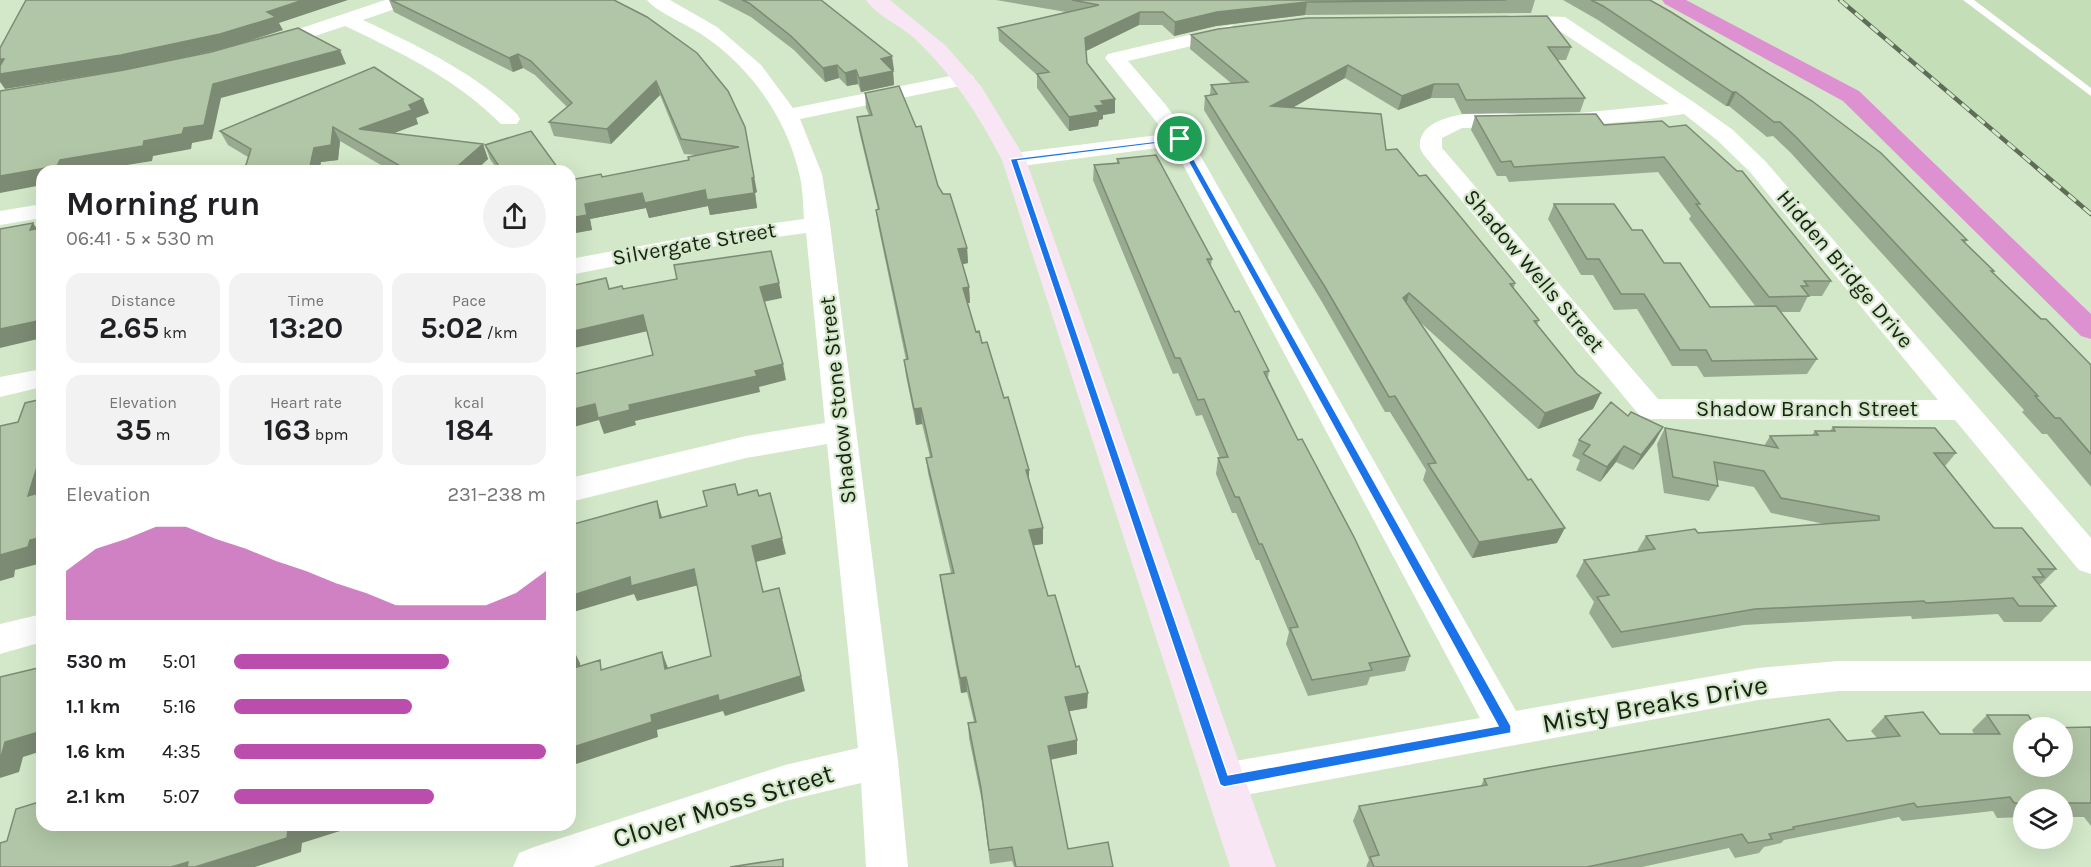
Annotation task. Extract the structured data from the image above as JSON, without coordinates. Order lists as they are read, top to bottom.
{
  "streets": {
    "street": [
      "Silvergate Street",
      "Hidden Bridge Drive",
      "Shadow Wells Street",
      "Shadow Stone Street",
      "Shadow Branch Street",
      "Misty Breaks Drive",
      "Clover Moss Street"
    ]
  },
  "crossings": [
    ["Silvergate Street", "Shadow Stone Street"],
    ["Hidden Bridge Drive", "Shadow Wells Street"],
    ["Hidden Bridge Drive", "Shadow Branch Street"],
    ["Shadow Wells Street", "Shadow Branch Street"],
    ["Shadow Stone Street", "Clover Moss Street"]
  ],
  "page": {
    "heading": ["Morning run", "06:41 · 5 × 530 m"],
    "stats": [
      ["Distance", "2.65 km"],
      ["Time", "13:20"],
      ["Pace", "5:02 /km"],
      ["Elevation", "35 m"],
      ["Heart rate", "163 bpm"],
      ["kcal", "184"]
    ],
    "chart": ["Elevation", "231–238 m"],
    "list": [
      {
        "name": "530 m",
        "note": "5:01"
      },
      {
        "name": "1.1 km",
        "note": "5:16"
      },
      {
        "name": "1.6 km",
        "note": "4:35"
      },
      {
        "name": "2.1 km",
        "note": "5:07"
      }
    ]
  }
}
